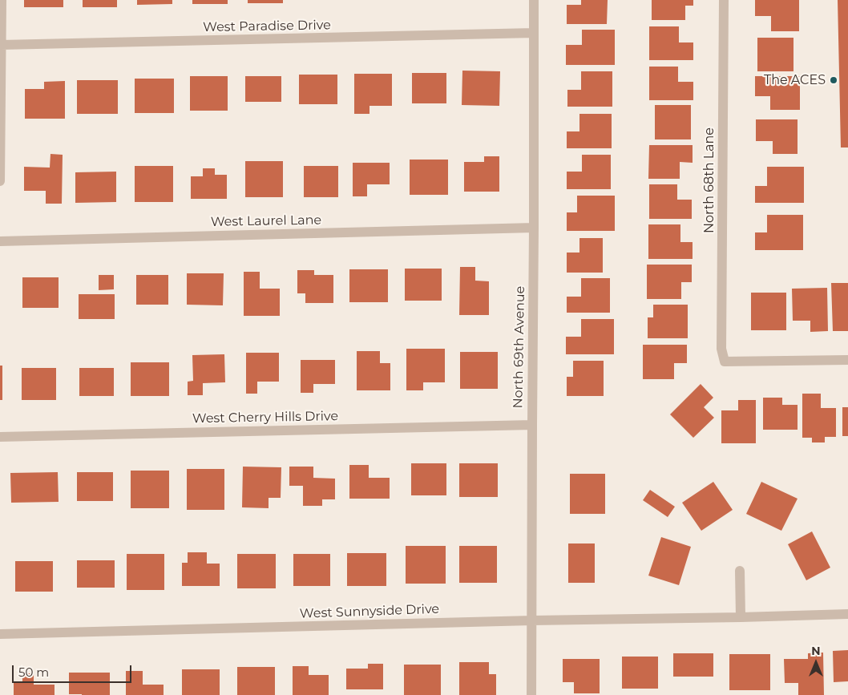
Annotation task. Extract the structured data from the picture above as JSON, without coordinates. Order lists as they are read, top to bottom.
{
  "streets": {
    "street": [
      "West Paradise Drive",
      "North 68th Lane",
      "West Laurel Lane",
      "North 69th Avenue",
      "West Cherry Hills Drive",
      "West Sunnyside Drive"
    ]
  },
  "crossings": [
    ["West Paradise Drive", "North 69th Avenue"],
    ["West Laurel Lane", "North 69th Avenue"],
    ["North 69th Avenue", "West Cherry Hills Drive"],
    ["North 69th Avenue", "West Sunnyside Drive"]
  ],
  "places": ["The ACES"],
  "scale_bar": "50 m",
  "north": "top"
}
